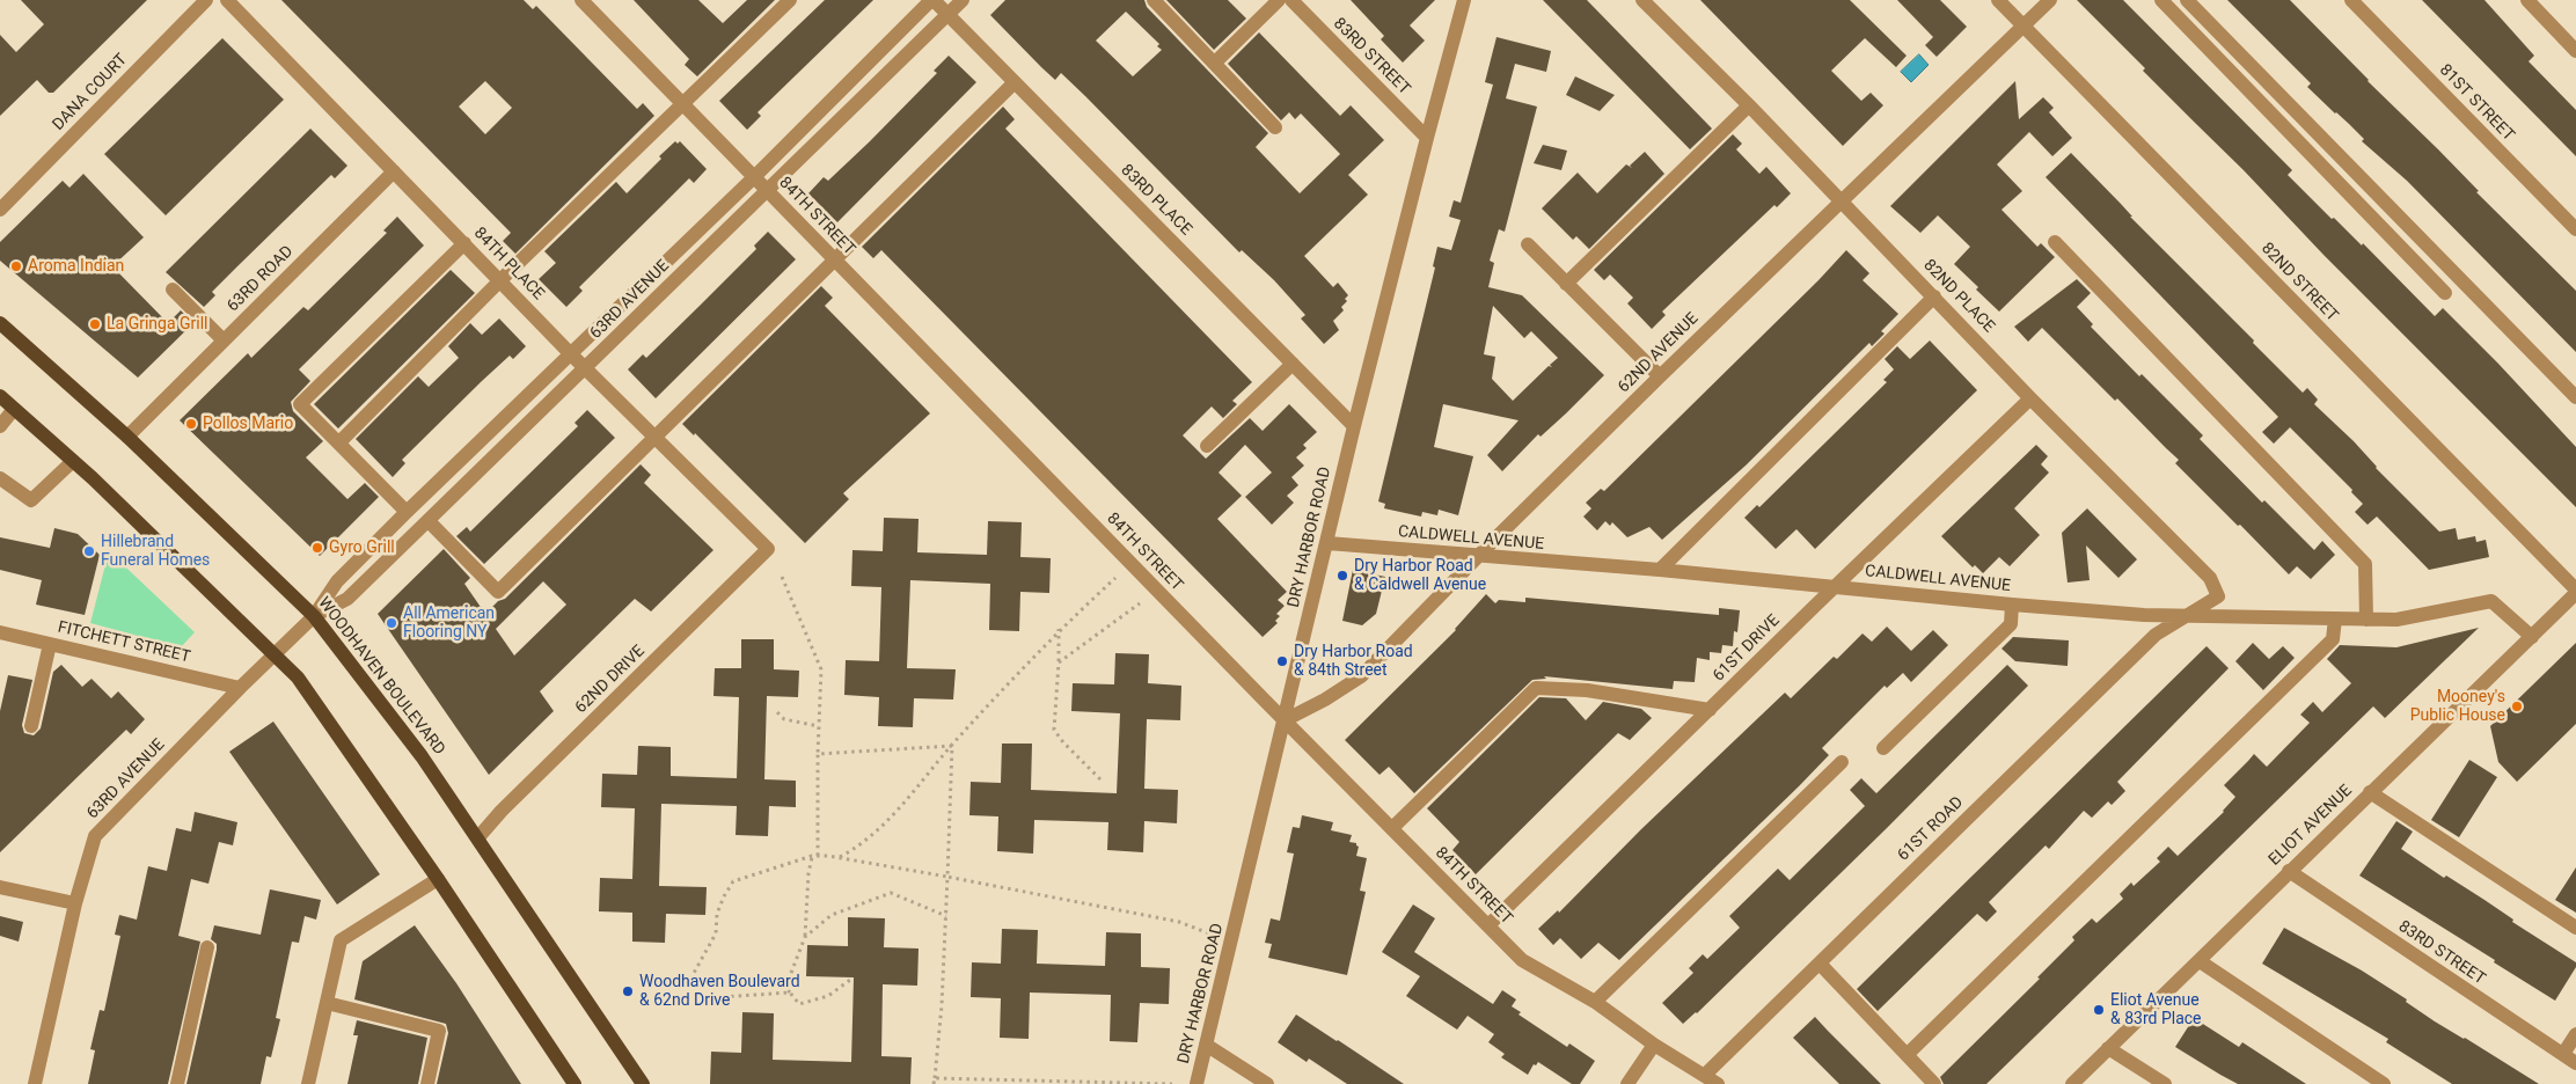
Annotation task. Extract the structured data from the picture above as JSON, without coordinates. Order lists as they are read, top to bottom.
{
  "streets": {
    "main road": ["WOODHAVEN BOULEVARD"],
    "street": [
      "83RD STREET",
      "DANA COURT",
      "81ST STREET",
      "83RD PLACE",
      "84TH STREET",
      "84TH PLACE",
      "63RD ROAD",
      "82ND STREET",
      "82ND PLACE",
      "63RD AVENUE",
      "62ND AVENUE",
      "DRY HARBOR ROAD",
      "CALDWELL AVENUE",
      "FITCHETT STREET",
      "61ST DRIVE",
      "62ND DRIVE",
      "ELIOT AVENUE",
      "61ST ROAD"
    ]
  },
  "crossings": [
    ["83RD STREET", "DRY HARBOR ROAD"],
    ["83RD STREET", "ELIOT AVENUE"],
    ["83RD PLACE", "63RD AVENUE"],
    ["83RD PLACE", "DRY HARBOR ROAD"],
    ["84TH STREET", "63RD AVENUE"],
    ["84TH STREET", "62ND AVENUE"],
    ["84TH STREET", "DRY HARBOR ROAD"],
    ["84TH STREET", "61ST DRIVE"],
    ["84TH STREET", "61ST ROAD"],
    ["84TH PLACE", "63RD ROAD"],
    ["84TH PLACE", "63RD AVENUE"],
    ["84TH PLACE", "62ND DRIVE"],
    ["63RD ROAD", "WOODHAVEN BOULEVARD"],
    ["82ND STREET", "62ND AVENUE"],
    ["82ND STREET", "ELIOT AVENUE"],
    ["82ND PLACE", "62ND AVENUE"],
    ["82ND PLACE", "CALDWELL AVENUE"],
    ["82ND PLACE", "61ST DRIVE"],
    ["82ND PLACE", "61ST ROAD"],
    ["63RD AVENUE", "FITCHETT STREET"],
    ["63RD AVENUE", "WOODHAVEN BOULEVARD"],
    ["62ND AVENUE", "DRY HARBOR ROAD"],
    ["62ND AVENUE", "CALDWELL AVENUE"],
    ["DRY HARBOR ROAD", "CALDWELL AVENUE"],
    ["CALDWELL AVENUE", "61ST DRIVE"],
    ["CALDWELL AVENUE", "ELIOT AVENUE"],
    ["CALDWELL AVENUE", "61ST ROAD"],
    ["WOODHAVEN BOULEVARD", "62ND DRIVE"]
  ],
  "places": [
    "Aroma Indian",
    "La Gringa Grill",
    "Pollos Mario",
    "Gyro Grill",
    "Hillebrand Funeral Homes",
    "Dry Harbor Road & Caldwell Avenue",
    "All American Flooring NY",
    "Dry Harbor Road & 84th Street",
    "Mooney's Public House",
    "Woodhaven Boulevard & 62nd Drive",
    "Eliot Avenue & 83rd Place"
  ]
}
